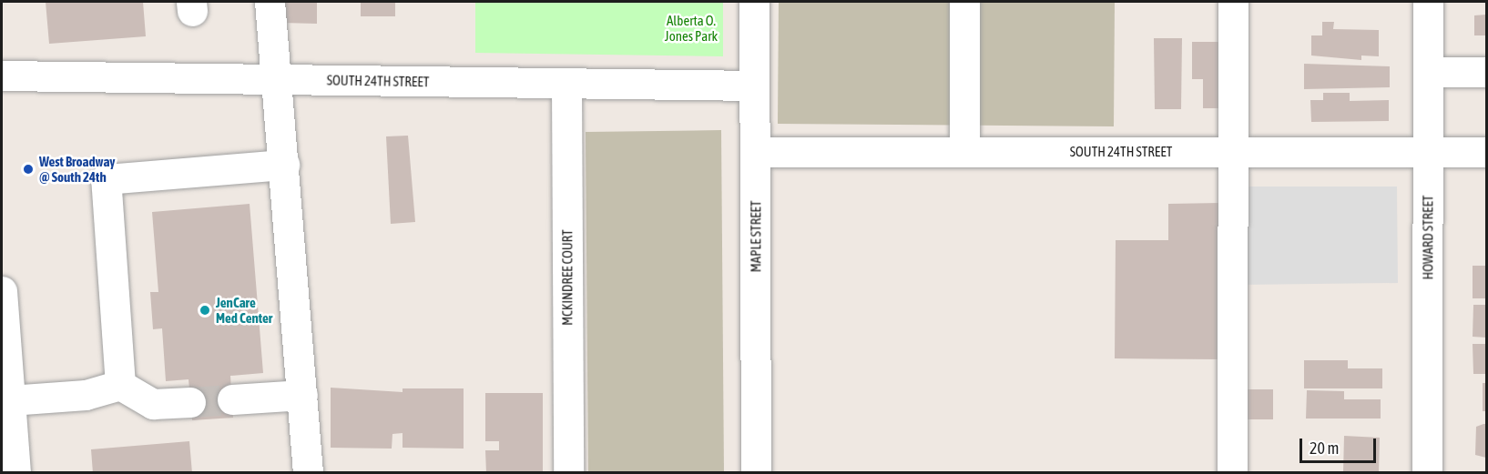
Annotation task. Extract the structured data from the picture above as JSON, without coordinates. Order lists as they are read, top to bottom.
{
  "streets": {
    "street": [
      "SOUTH 24TH STREET",
      "MAPLE STREET",
      "HOWARD STREET",
      "MCKINDREE COURT"
    ]
  },
  "crossings": [
    ["SOUTH 24TH STREET", "MAPLE STREET"],
    ["SOUTH 24TH STREET", "HOWARD STREET"],
    ["SOUTH 24TH STREET", "MCKINDREE COURT"]
  ],
  "parks": ["Alberta O. Jones Park"],
  "places": ["West Broadway @ South 24th", "JenCare Med Center"],
  "scale_bar": "20 m"
}
